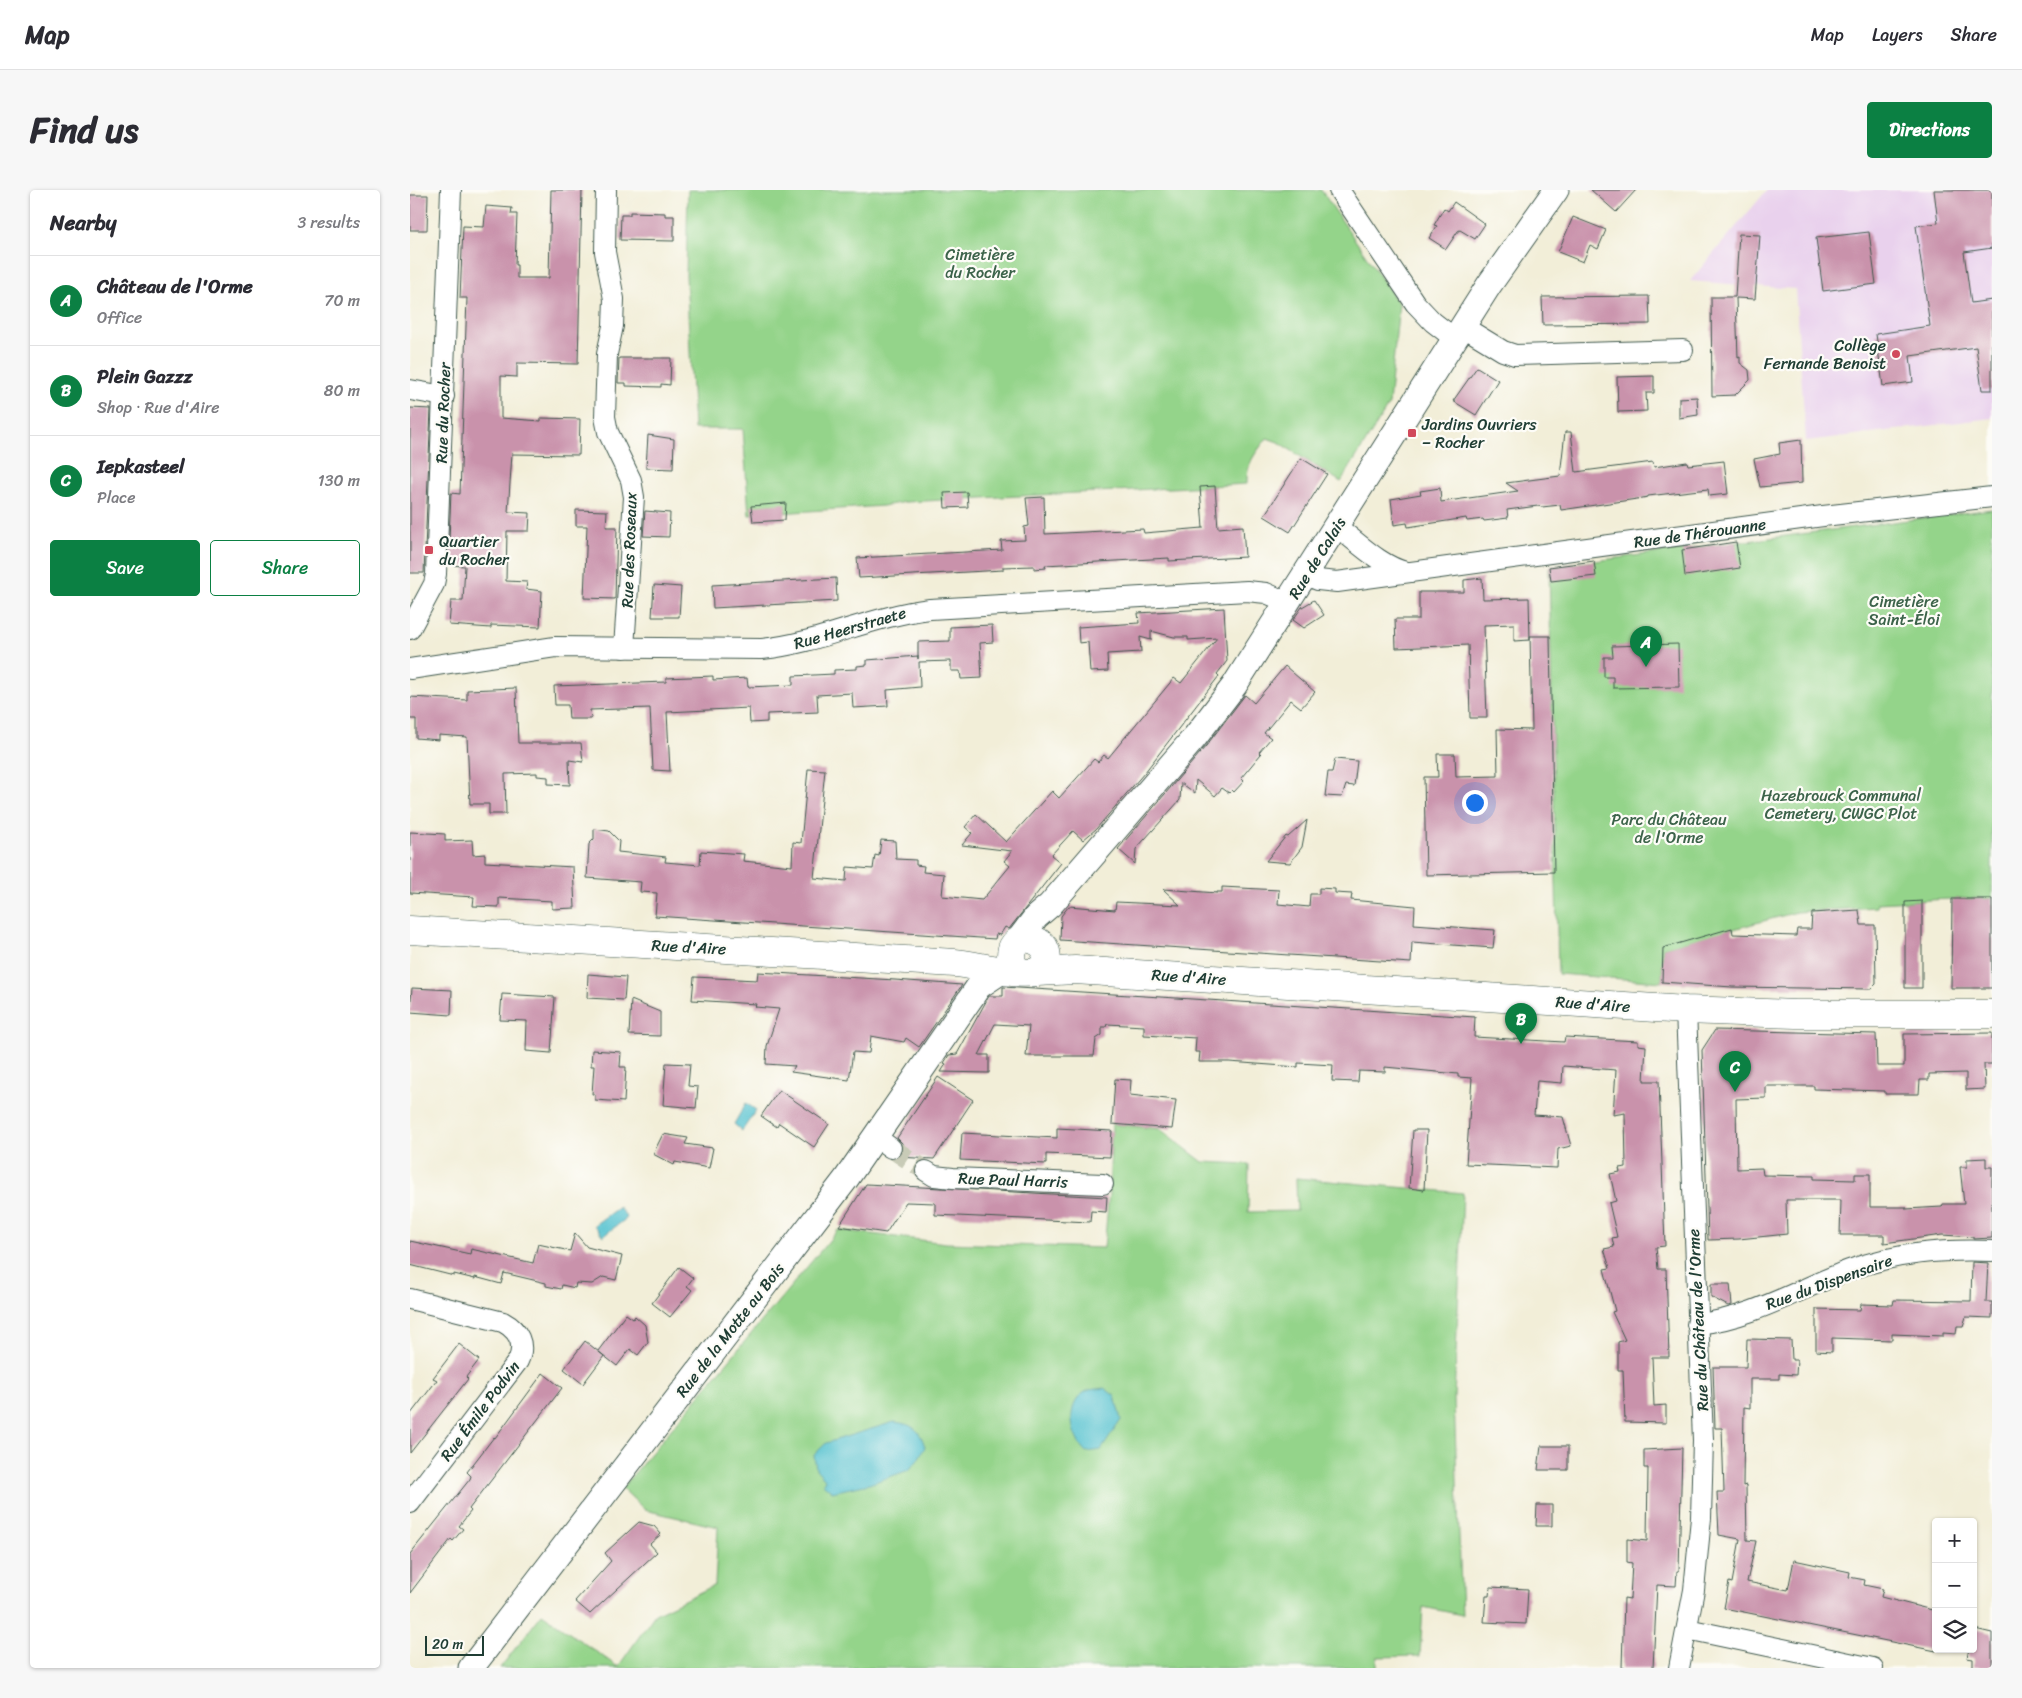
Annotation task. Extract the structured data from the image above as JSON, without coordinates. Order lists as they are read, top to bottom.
{
  "streets": {
    "main road": ["Rue d'Aire"],
    "street": [
      "Rue du Rocher",
      "Rue de Thérouanne",
      "Rue des Roseaux",
      "Rue de Calais",
      "Rue Heerstraete",
      "Rue Paul Harris",
      "Rue du Dispensaire",
      "Rue du Château de l'Orme",
      "Rue de la Motte au Bois",
      "Rue Émile Podvin"
    ]
  },
  "crossings": [
    ["Rue de Thérouanne", "Rue de Calais"],
    ["Rue des Roseaux", "Rue Heerstraete"],
    ["Rue de Calais", "Rue Heerstraete"],
    ["Rue de Calais", "Rue d'Aire"],
    ["Rue de Calais", "Rue de la Motte au Bois"],
    ["Rue d'Aire", "Rue du Château de l'Orme"],
    ["Rue d'Aire", "Rue de la Motte au Bois"],
    ["Rue du Dispensaire", "Rue du Château de l'Orme"]
  ],
  "parks": [
    "Cimetière du Rocher",
    "Cimetière Saint-Éloi",
    "Hazebrouck Communal Cemetery, CWGC Plot",
    "Parc du Château de l'Orme"
  ],
  "places": {
    "other": ["Collège Fernande Benoist"],
    "transit": ["Jardins Ouvriers – Rocher", "Quartier du Rocher"]
  },
  "scale_bar": "20 m",
  "page": {
    "header": "Map",
    "nav": ["Map", "Layers", "Share"],
    "title": "Find us",
    "buttons": [
      "Directions",
      ["Save", "Share"]
    ],
    "heading": ["Nearby", "3 results"],
    "list": [
      {
        "mark": "A",
        "name": "Château de l'Orme",
        "note": "Office",
        "value": "70 m"
      },
      {
        "mark": "B",
        "name": "Plein Gazzz",
        "note": "Shop · Rue d'Aire",
        "value": "80 m"
      },
      {
        "mark": "C",
        "name": "Iepkasteel",
        "note": "Place",
        "value": "130 m"
      }
    ],
    "pins": ["A", "B", "C"],
    "map_buttons": ["+", "−"],
    "scale": "20 m"
  }
}
